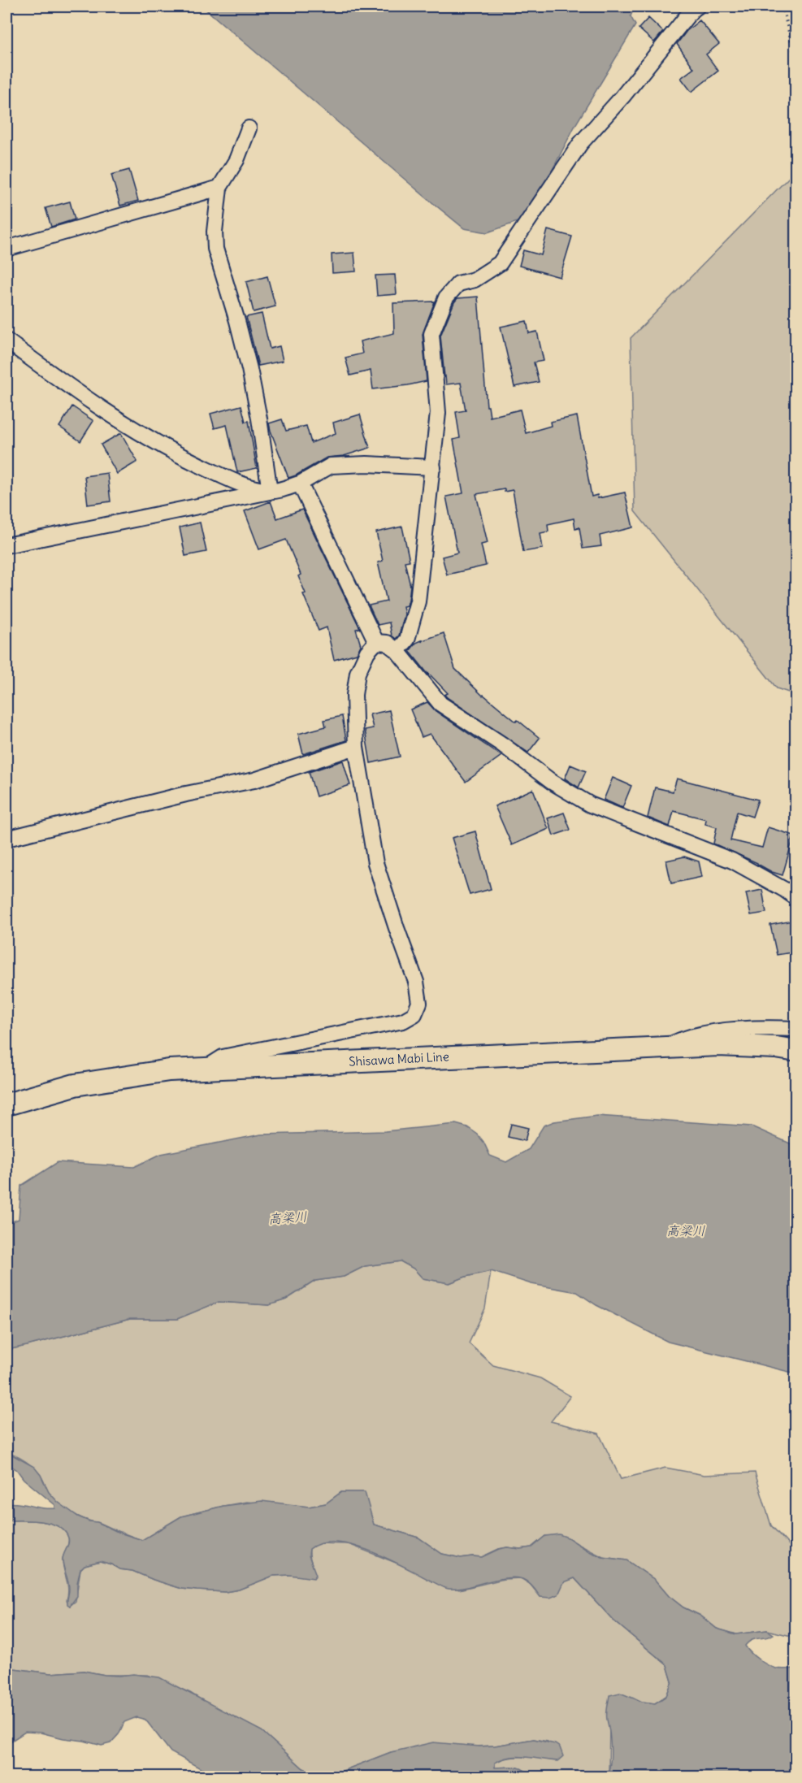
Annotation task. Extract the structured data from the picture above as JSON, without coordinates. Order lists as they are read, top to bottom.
{
  "streets": {
    "main road": ["Shisawa Mabi Line"]
  },
  "water": ["高梁川"]
}
